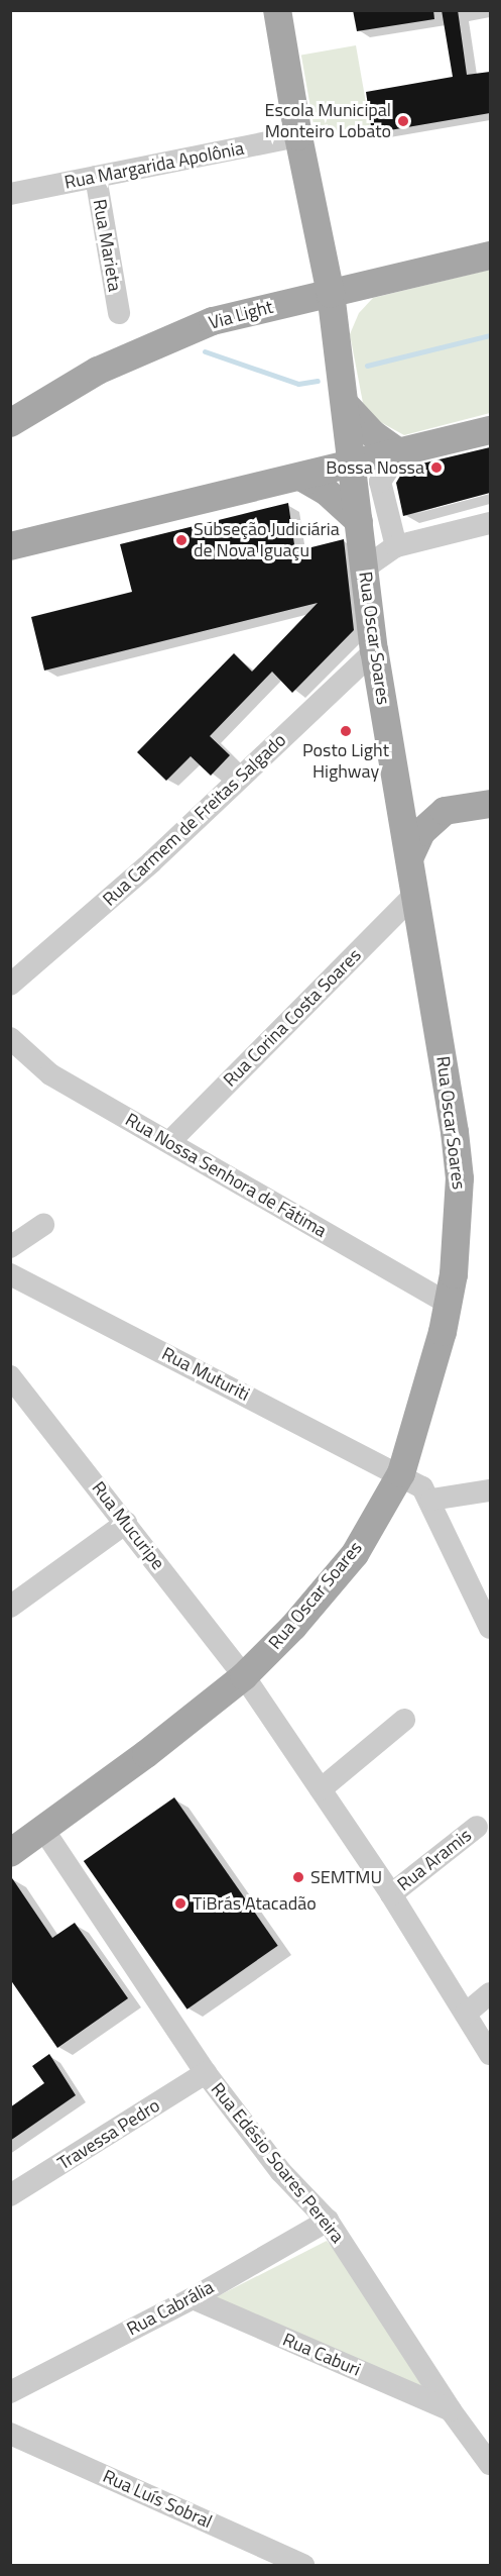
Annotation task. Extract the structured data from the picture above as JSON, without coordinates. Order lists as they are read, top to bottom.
{
  "streets": {
    "main road": ["Via Light", "Rua Oscar Soares"],
    "street": [
      "Rua Margarida Apolônia",
      "Rua Marieta",
      "Rua Carmem de Freitas Salgado",
      "Rua Corina Costa Soares",
      "Rua Nossa Senhora de Fátima",
      "Rua Muturiti",
      "Rua Mucuripe",
      "Rua Aramis",
      "Travessa Pedro",
      "Rua Edésio Soares Pereira",
      "Rua Cabrália",
      "Rua Caburi",
      "Rua Luís Sobral"
    ]
  },
  "crossings": [
    ["Rua Margarida Apolônia", "Rua Marieta"],
    ["Rua Margarida Apolônia", "Rua Oscar Soares"],
    ["Via Light", "Rua Oscar Soares"],
    ["Rua Oscar Soares", "Rua Carmem de Freitas Salgado"],
    ["Rua Oscar Soares", "Rua Corina Costa Soares"],
    ["Rua Oscar Soares", "Rua Nossa Senhora de Fátima"],
    ["Rua Oscar Soares", "Rua Muturiti"],
    ["Rua Oscar Soares", "Rua Mucuripe"],
    ["Rua Oscar Soares", "Rua Edésio Soares Pereira"],
    ["Rua Corina Costa Soares", "Rua Nossa Senhora de Fátima"],
    ["Rua Mucuripe", "Rua Aramis"],
    ["Travessa Pedro", "Rua Edésio Soares Pereira"],
    ["Rua Edésio Soares Pereira", "Rua Cabrália"],
    ["Rua Edésio Soares Pereira", "Rua Caburi"],
    ["Rua Cabrália", "Rua Caburi"]
  ],
  "places": [
    "Escola Municipal Monteiro Lobato",
    "Bossa Nossa",
    "Subseção Judiciária de Nova Iguaçu",
    "Posto Light Highway",
    "SEMTMU",
    "TiBrás Atacadão"
  ]
}
